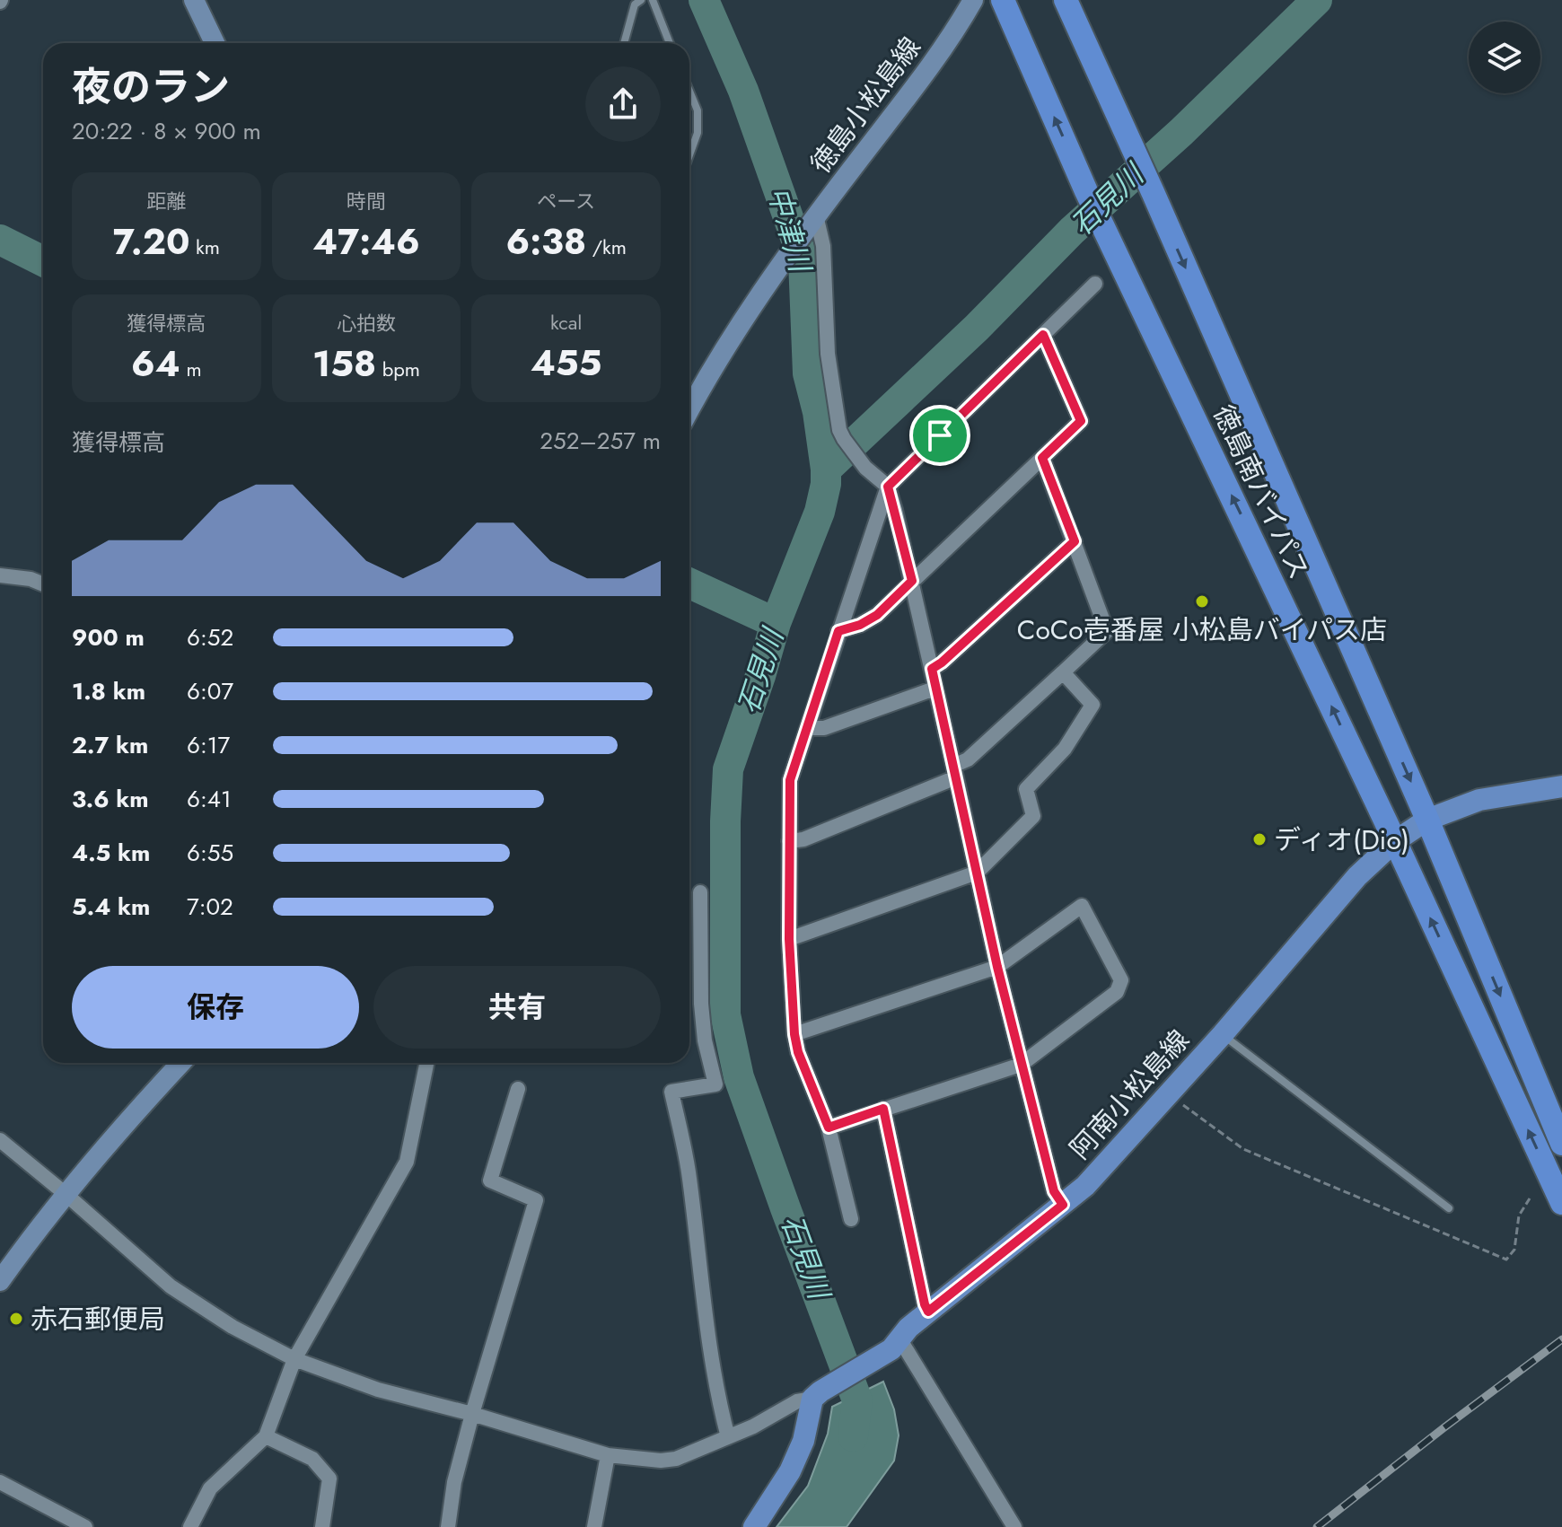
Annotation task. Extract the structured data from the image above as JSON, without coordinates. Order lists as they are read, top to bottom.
{
  "streets": {
    "highway": ["徳島南バイパス"],
    "main road": ["徳島小松島線", "阿南小松島線"]
  },
  "crossings": [
    ["徳島南バイパス", "阿南小松島線"]
  ],
  "water": ["石見川", "中津川"],
  "places": ["CoCo壱番屋 小松島バイパス店", "ディオ(Dio)", "赤石郵便局"],
  "page": {
    "heading": ["夜のラン", "20:22 · 8 × 900 m"],
    "stats": [
      ["距離", "7.20 km"],
      ["時間", "47:46"],
      ["ペース", "6:38 /km"],
      ["獲得標高", "64 m"],
      ["心拍数", "158 bpm"],
      ["kcal", "455"]
    ],
    "chart": ["獲得標高", "252–257 m"],
    "list": [
      {
        "name": "900 m",
        "note": "6:52"
      },
      {
        "name": "1.8 km",
        "note": "6:07"
      },
      {
        "name": "2.7 km",
        "note": "6:17"
      },
      {
        "name": "3.6 km",
        "note": "6:41"
      },
      {
        "name": "4.5 km",
        "note": "6:55"
      },
      {
        "name": "5.4 km",
        "note": "7:02"
      }
    ],
    "buttons": ["保存", "共有"]
  }
}
